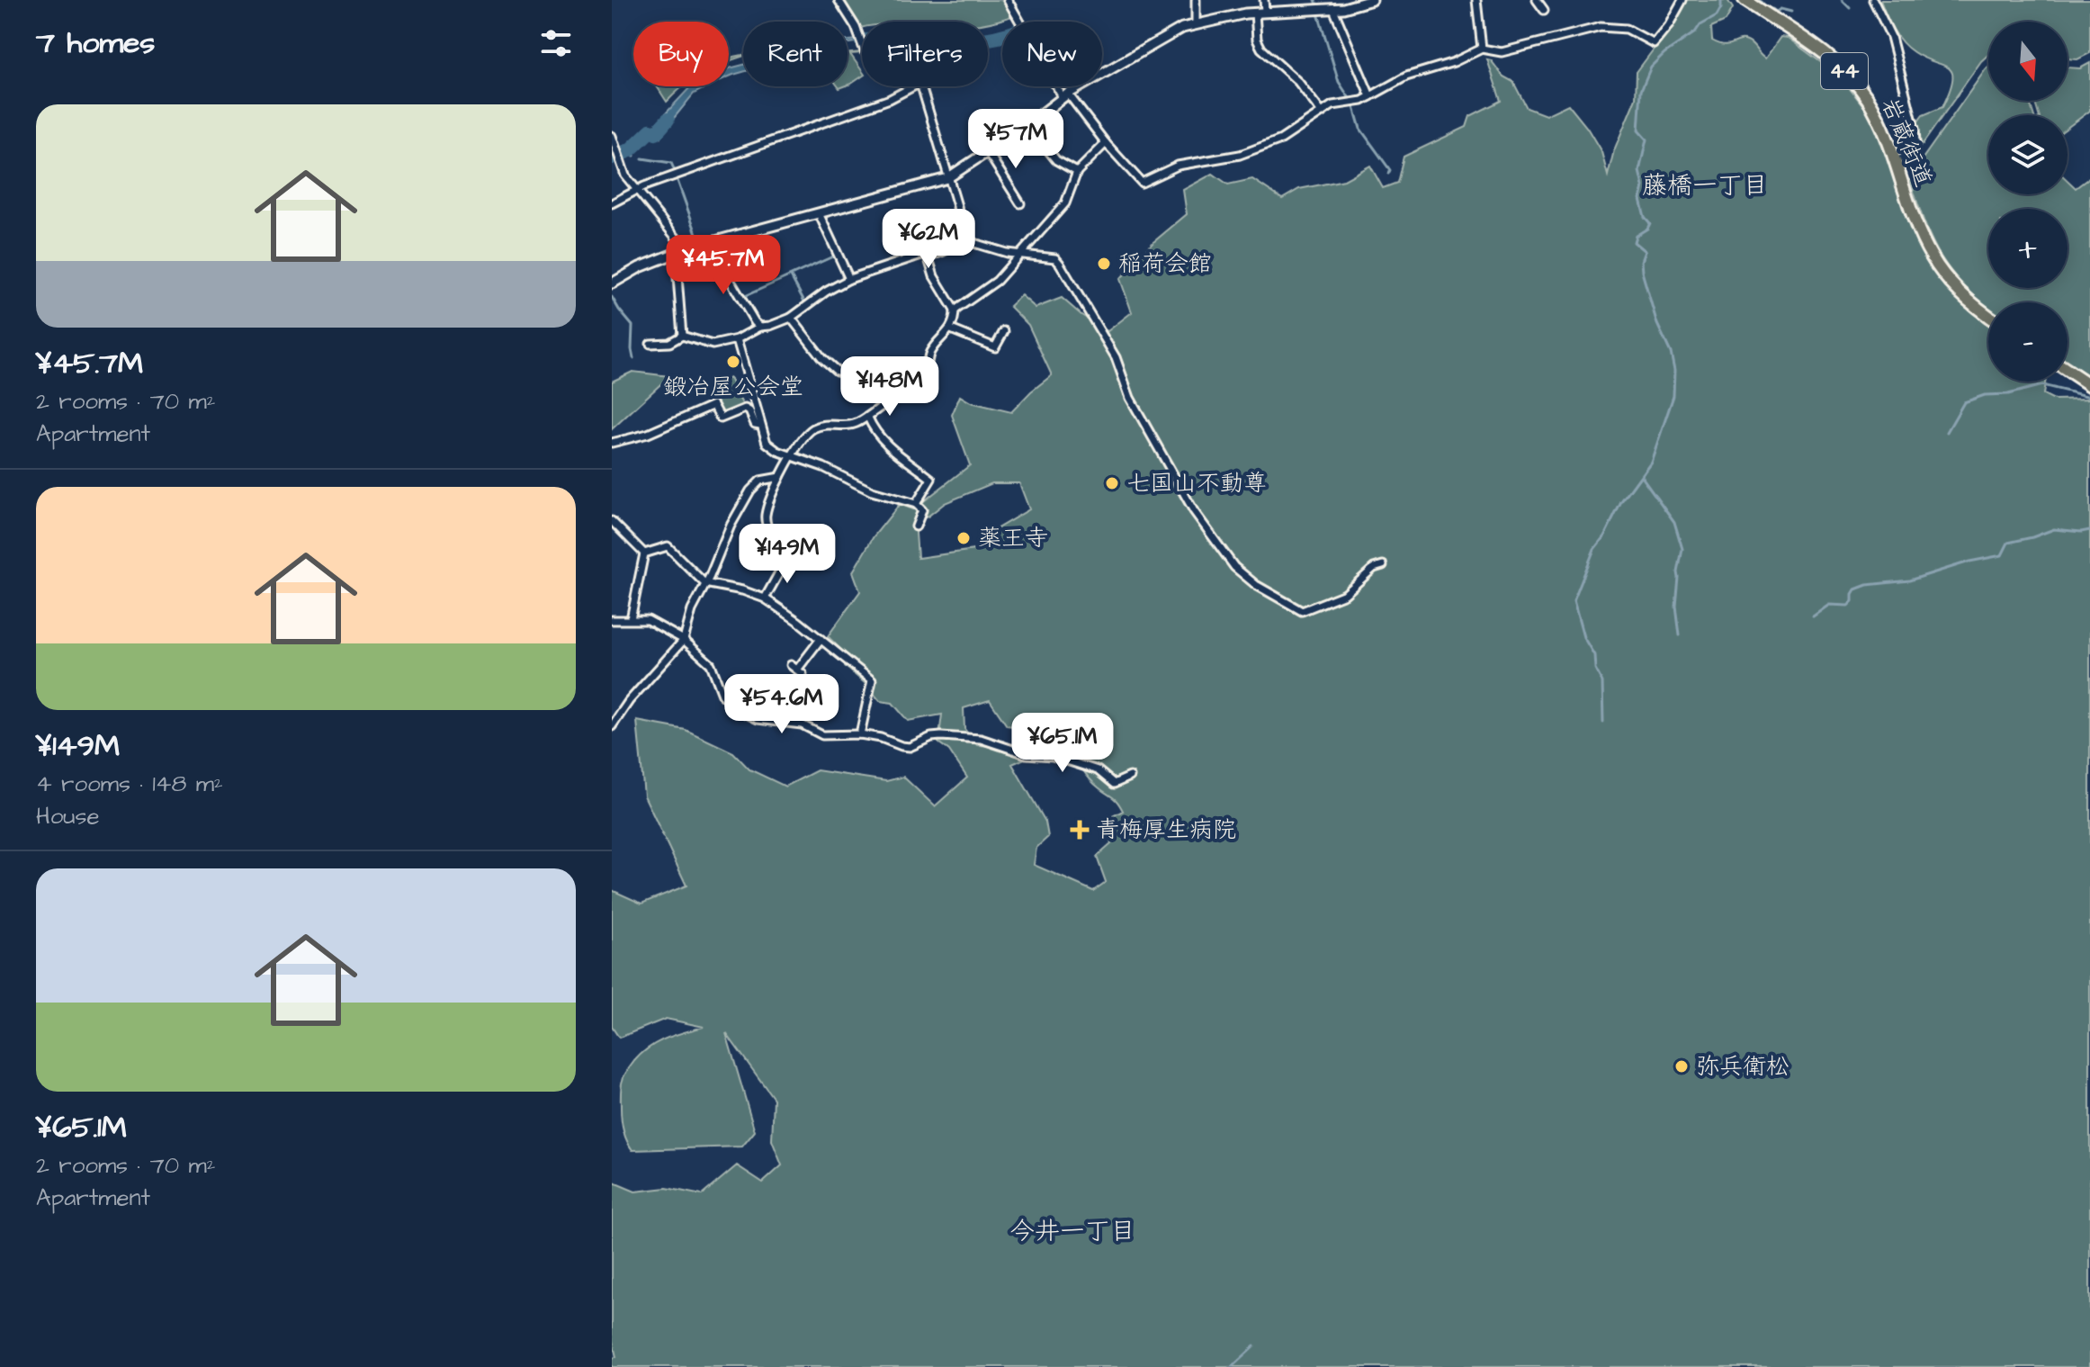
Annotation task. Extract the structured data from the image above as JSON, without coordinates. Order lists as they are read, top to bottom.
{
  "streets": {
    "main road": ["44", "岩蔵街道"]
  },
  "districts": ["藤橋一丁目", "今井一丁目"],
  "places": {
    "other": [
      "稲荷会館",
      "鍛冶屋公会堂",
      "七国山不動尊",
      "薬王寺",
      "弥兵衛松"
    ],
    "health": ["青梅厚生病院"]
  },
  "north": "bottom",
  "page": {
    "heading": "7 homes",
    "map_buttons": ["+", "−"],
    "chip": [
      "Buy",
      "Rent",
      "Filters",
      "New"
    ],
    "list": [
      {
        "name": "¥45.7M",
        "note": "2 rooms · 70 m² · Apartment"
      },
      {
        "name": "¥149M",
        "note": "4 rooms · 148 m² · House"
      },
      {
        "name": "¥65.1M",
        "note": "2 rooms · 70 m² · Apartment"
      }
    ],
    "price": [
      "¥57M",
      "¥62M",
      "¥45.7M",
      "¥148M",
      "¥149M",
      "¥54.6M",
      "¥65.1M"
    ]
  }
}
